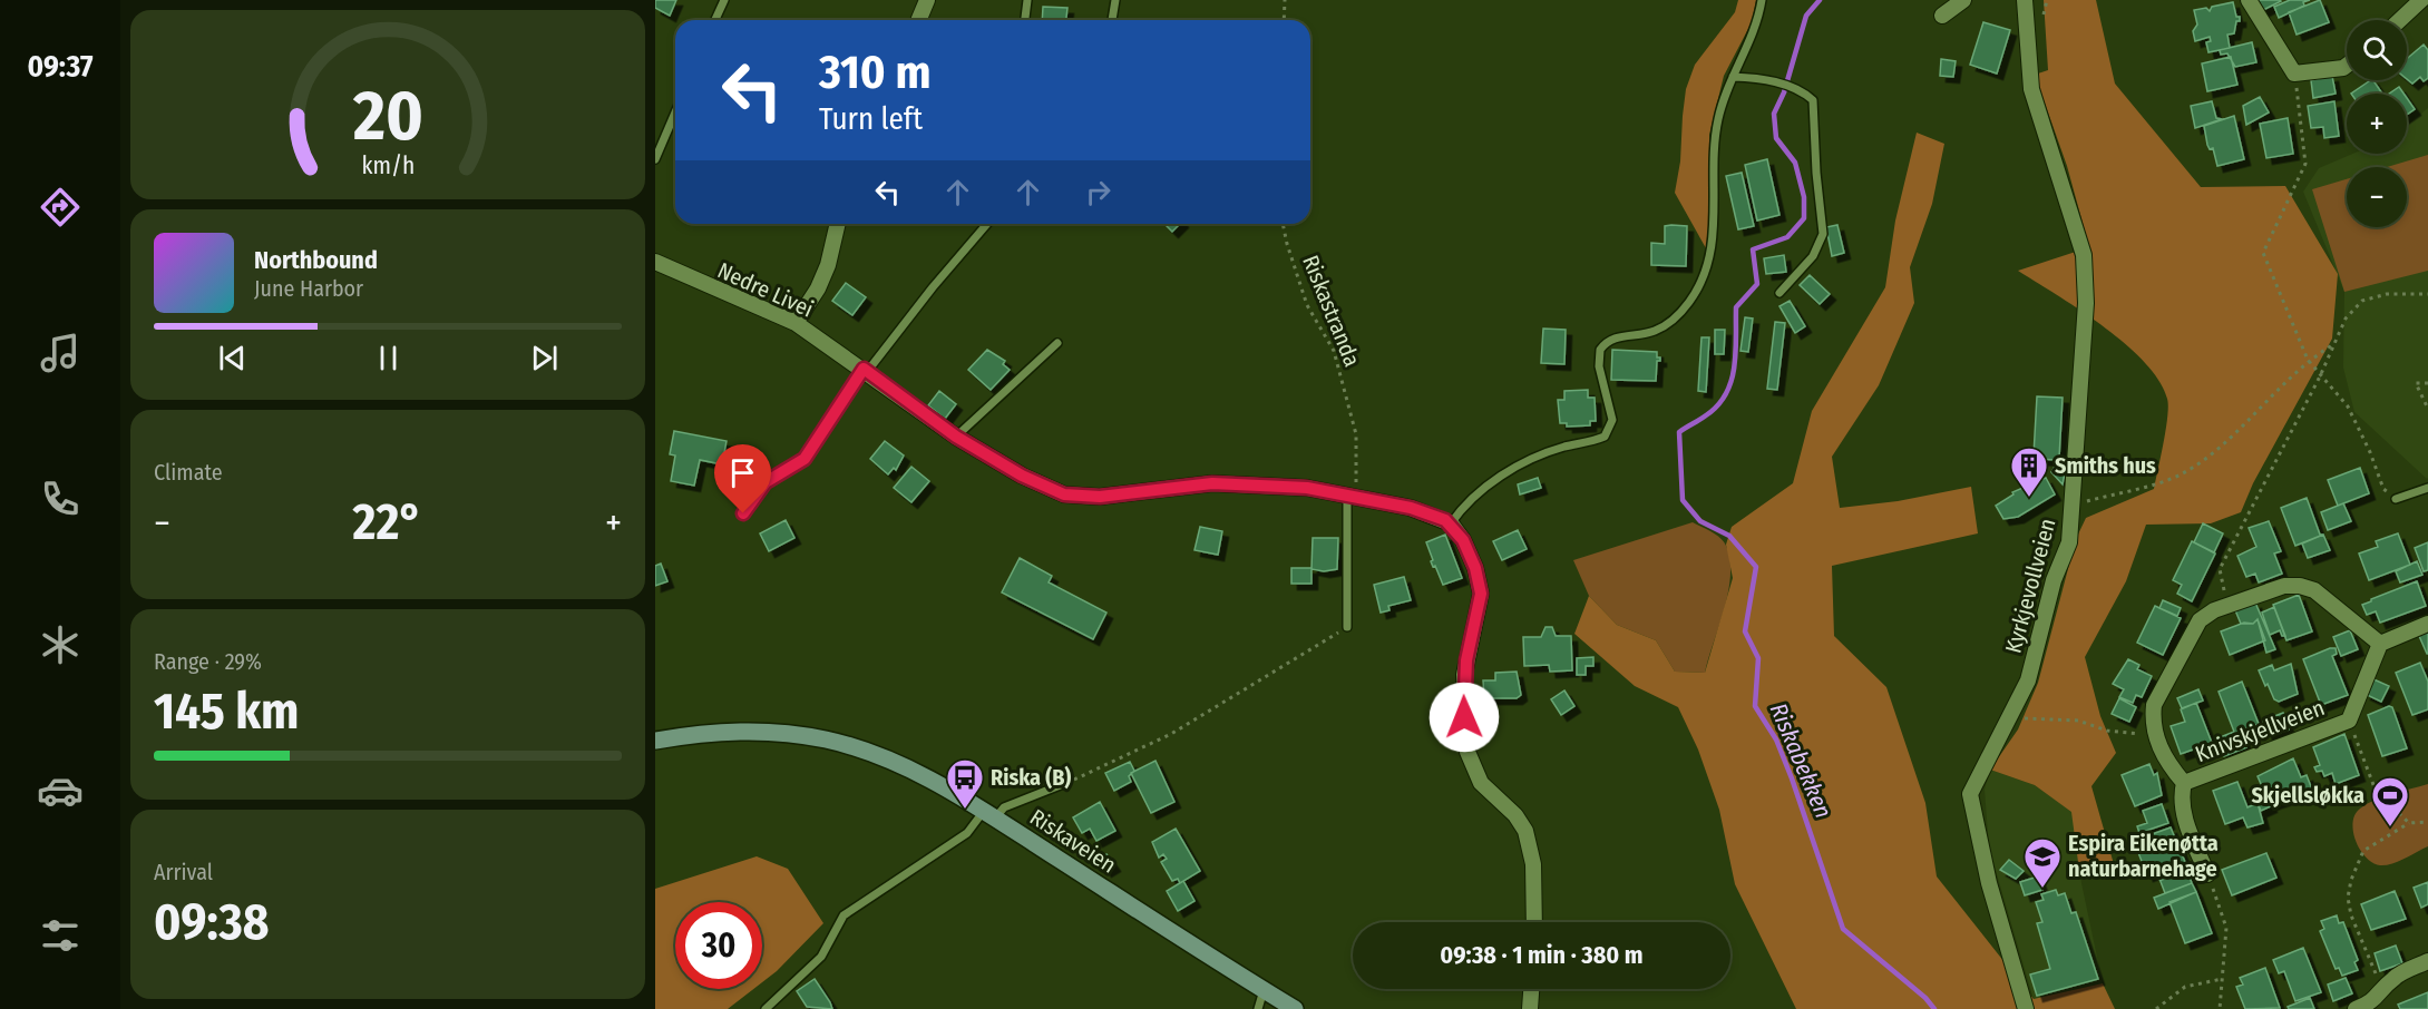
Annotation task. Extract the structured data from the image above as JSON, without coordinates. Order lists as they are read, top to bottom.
{
  "streets": {
    "main road": ["Riskaveien"],
    "street": ["Nedre Livei", "Kyrkjevollveien", "Knivskjellveien"],
    "path": ["Riskastranda"]
  },
  "crossings": [
    ["Nedre Livei", "Riskastranda"]
  ],
  "water": ["Riskabekken"],
  "places": {
    "building": ["Smiths hus"],
    "bus stop": ["Riska (B)"],
    "sports": ["Skjellsløkka"],
    "school or university": ["Espira Eikenøtta naturbarnehage"]
  },
  "page": {
    "tabs": "09:37",
    "map_buttons": ["+", "−"],
    "turn": ["310 m", "Turn left"],
    "song": ["Northbound", "June Harbor"],
    "tile": [
      "Climate",
      ["Range · 29%", "145 km"],
      ["Arrival", "09:38"]
    ],
    "heat": ["−", "22°", "+"],
    "limit": "30",
    "trip": "09:38 · 1 min · 380 m",
    "gauge": ["20", "km/h"]
  }
}
